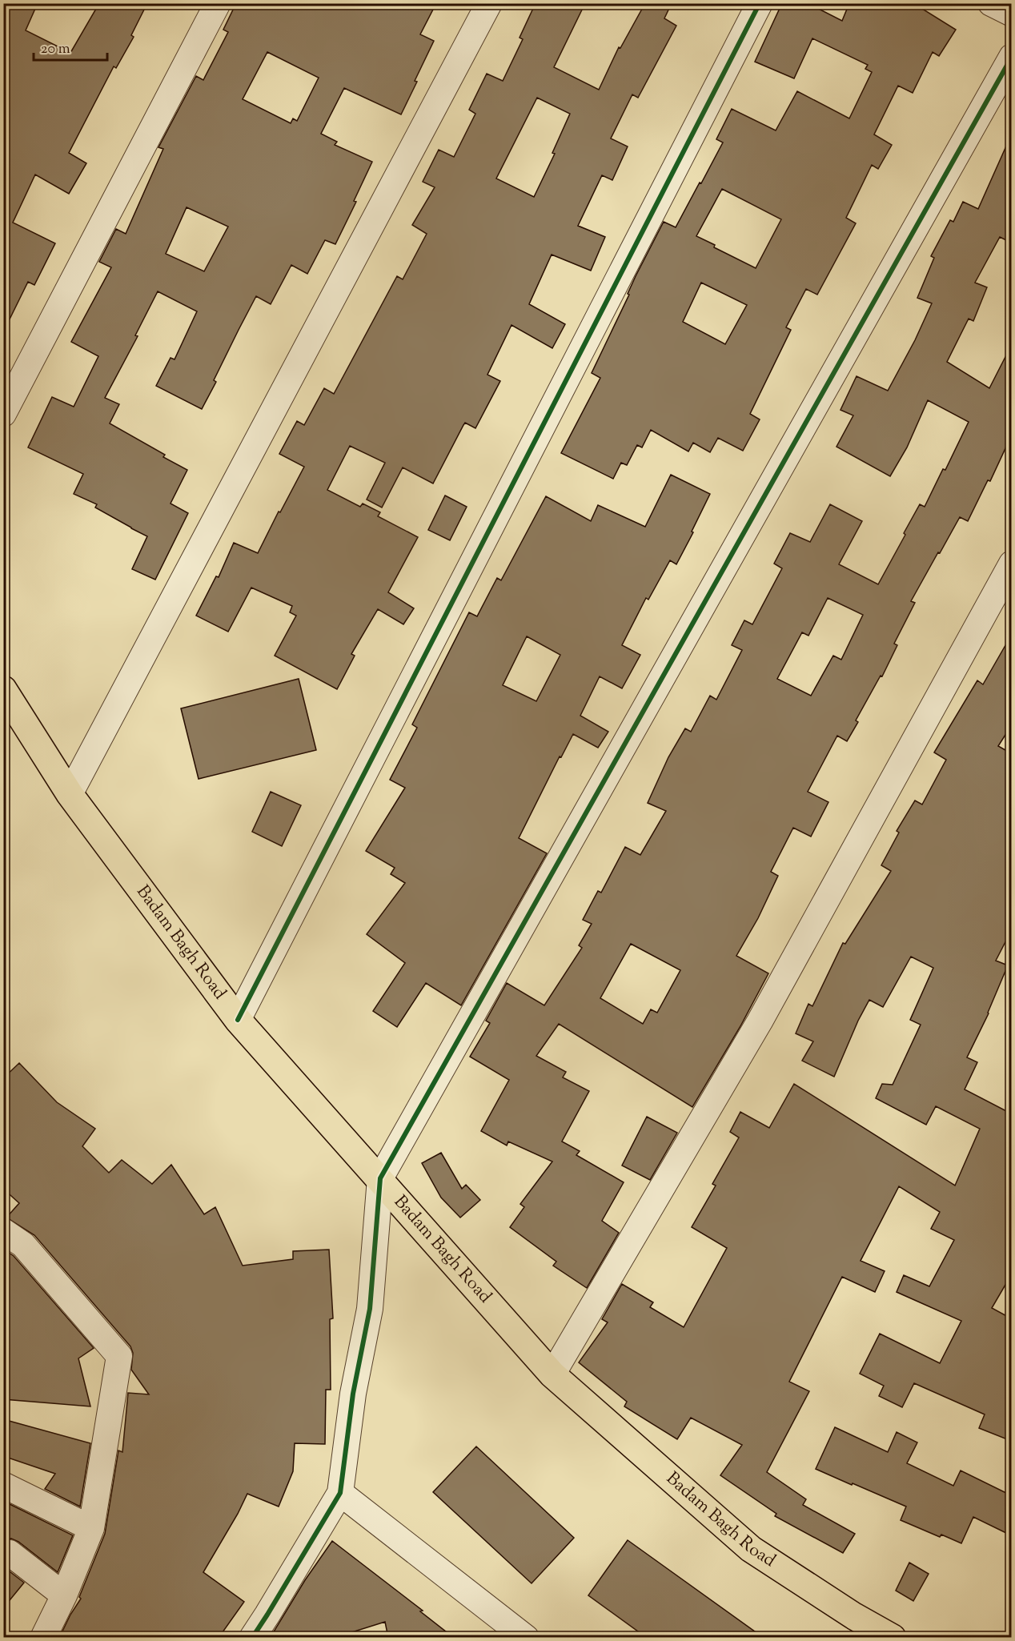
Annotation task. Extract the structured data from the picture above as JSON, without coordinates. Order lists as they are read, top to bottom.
{
  "streets": {
    "main road": ["Badam Bagh Road"]
  },
  "scale_bar": "20 m"
}
